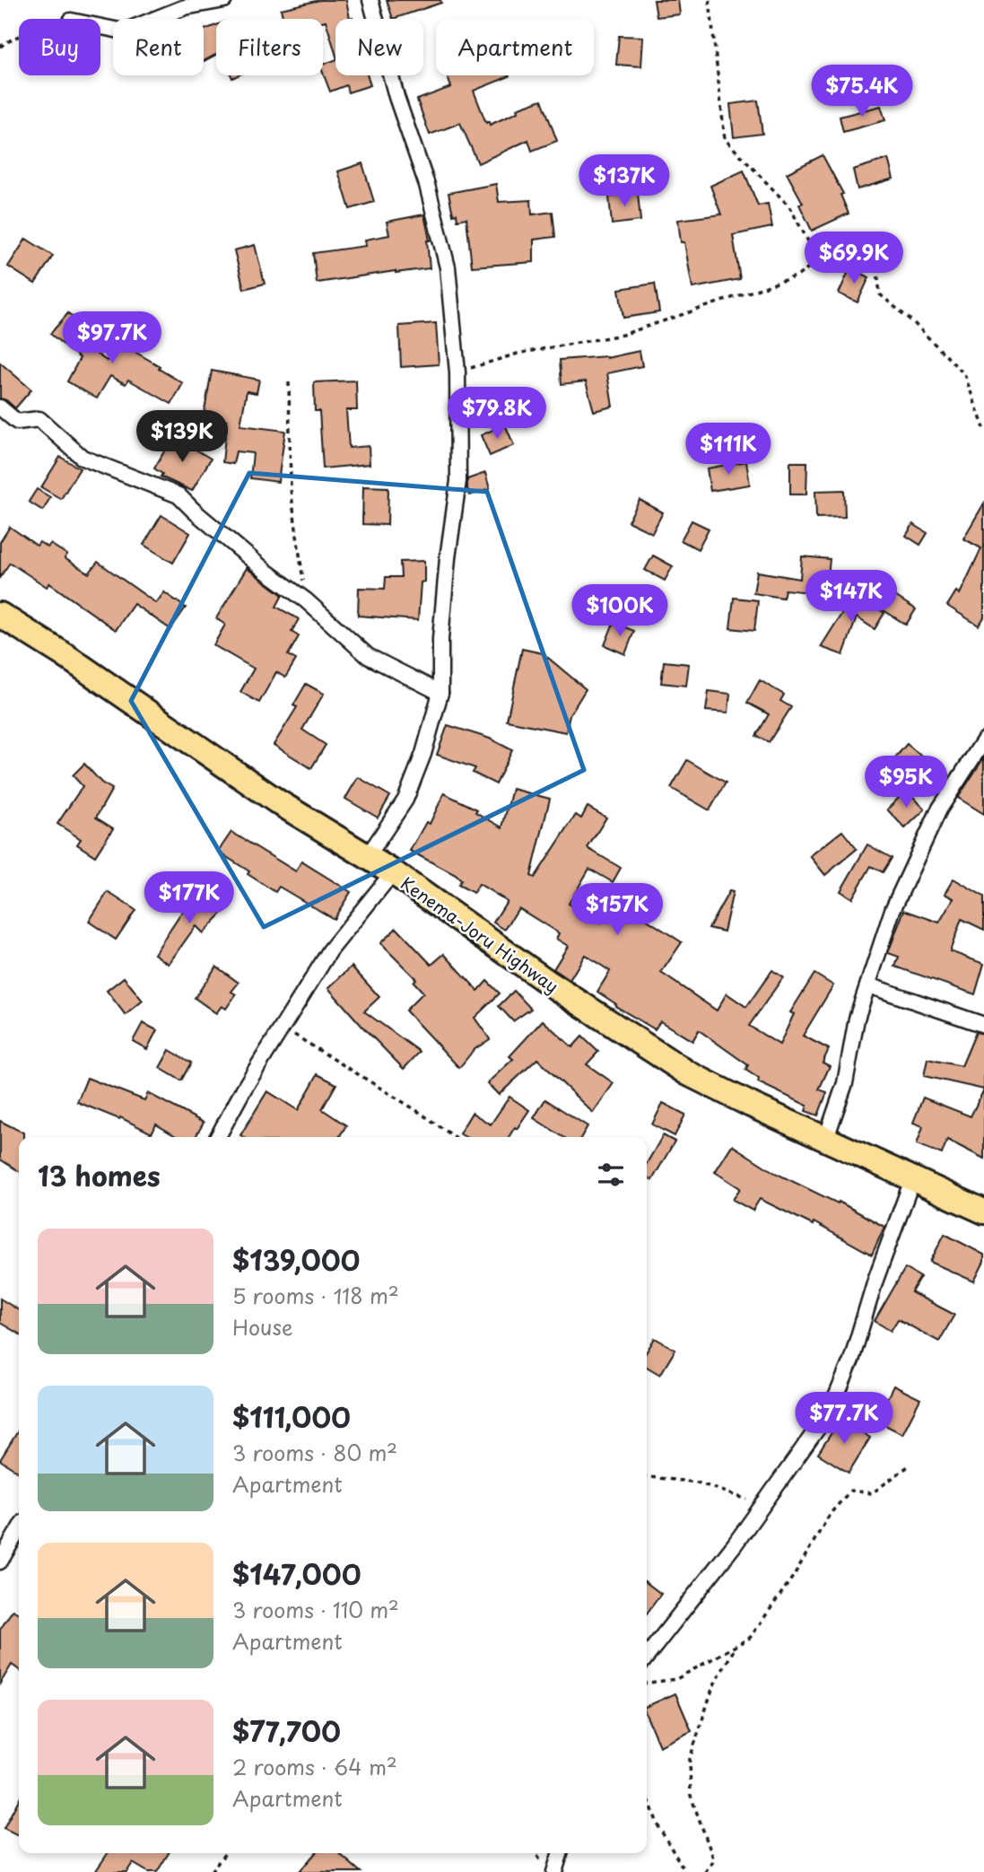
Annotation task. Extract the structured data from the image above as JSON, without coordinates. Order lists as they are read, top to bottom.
{
  "streets": {
    "highway": ["Kenema-Joru Highway"]
  },
  "page": {
    "chip": [
      "Buy",
      "Rent",
      "Filters",
      "New",
      "Apartment"
    ],
    "price": [
      "$75.4K",
      "$137K",
      "$69.9K",
      "$97.7K",
      "$79.8K",
      "$139K",
      "$111K",
      "$147K",
      "$100K",
      "$95K",
      "$177K",
      "$157K",
      "$77.7K"
    ],
    "heading": "13 homes",
    "list": [
      {
        "name": "$139,000",
        "note": "5 rooms · 118 m² · House"
      },
      {
        "name": "$111,000",
        "note": "3 rooms · 80 m² · Apartment"
      },
      {
        "name": "$147,000",
        "note": "3 rooms · 110 m² · Apartment"
      },
      {
        "name": "$77,700",
        "note": "2 rooms · 64 m² · Apartment"
      }
    ]
  }
}
